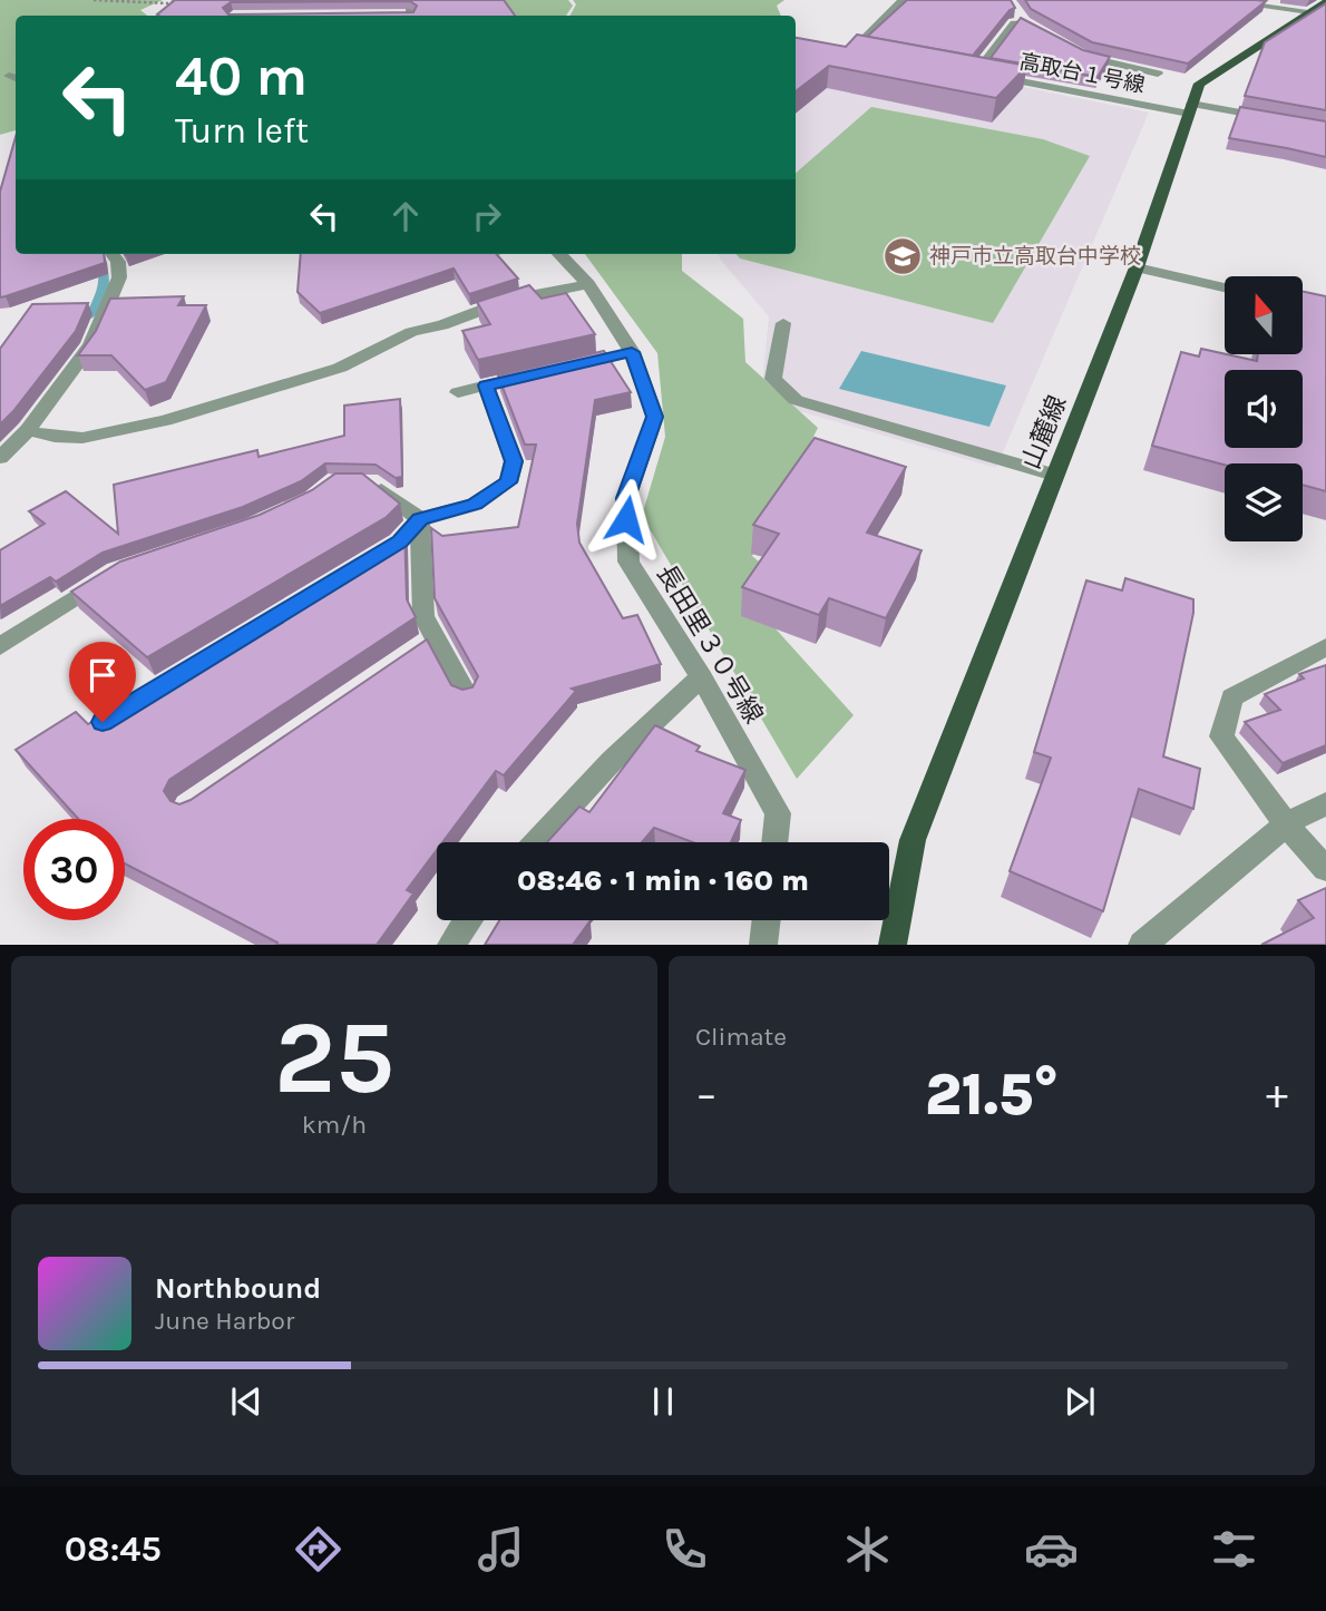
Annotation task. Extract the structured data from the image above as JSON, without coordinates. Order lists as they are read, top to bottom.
{
  "streets": {
    "main road": ["山麓線"],
    "street": ["高取台１号線", "長田里３０号線"]
  },
  "crossings": [
    ["高取台１号線", "山麓線"]
  ],
  "places": {
    "school or university": ["神戸市立高取台中学校"]
  },
  "north": "top",
  "page": {
    "turn": ["40 m", "Turn left"],
    "limit": "30",
    "trip": "08:46 · 1 min · 160 m",
    "tile": [
      ["25", "km/h"],
      "Climate"
    ],
    "heat": ["−", "21.5°", "+"],
    "song": ["Northbound", "June Harbor"],
    "tabs": "08:45"
  }
}
